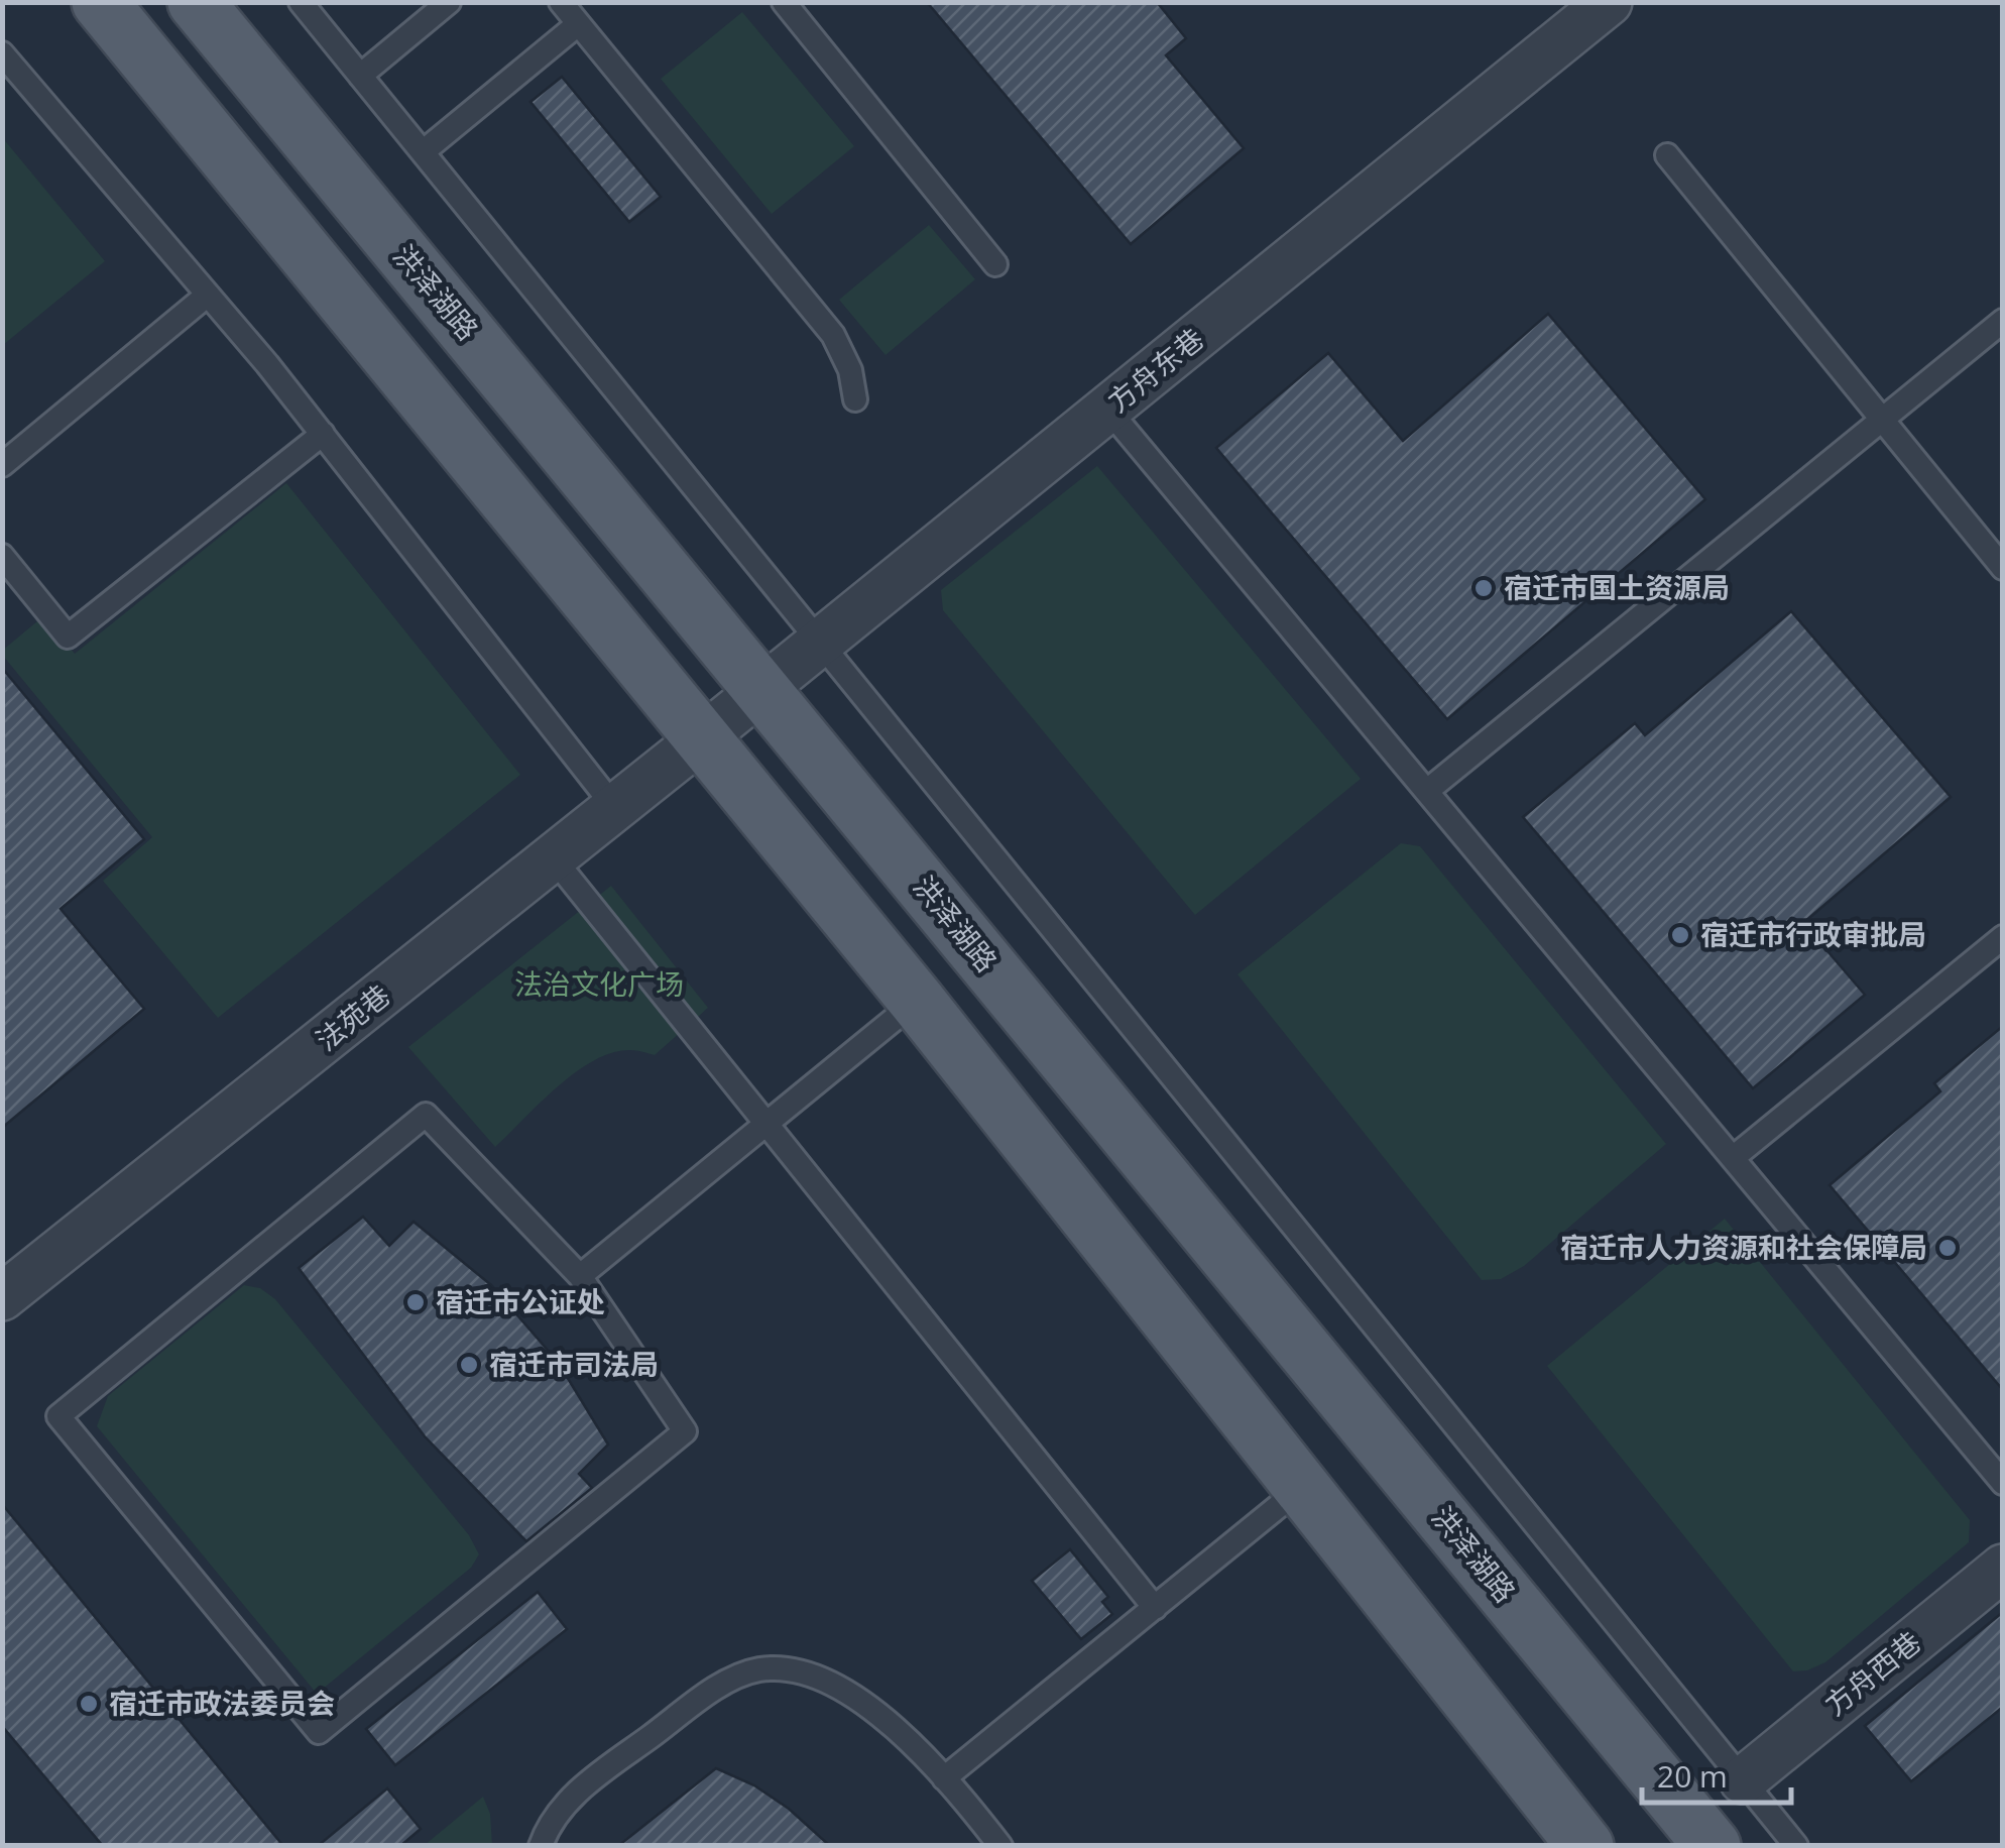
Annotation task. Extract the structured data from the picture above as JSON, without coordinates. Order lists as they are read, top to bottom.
{
  "streets": {
    "main road": ["洪泽湖路"],
    "street": ["方舟东巷", "法苑巷", "方舟西巷"]
  },
  "crossings": [
    ["洪泽湖路", "方舟东巷"],
    ["方舟东巷", "法苑巷"]
  ],
  "parks": ["法治文化广场"],
  "places": [
    "宿迁市国土资源局",
    "宿迁市行政审批局",
    "宿迁市人力资源和社会保障局",
    "宿迁市公证处",
    "宿迁市司法局",
    "宿迁市政法委员会"
  ],
  "scale_bar": "20 m"
}
